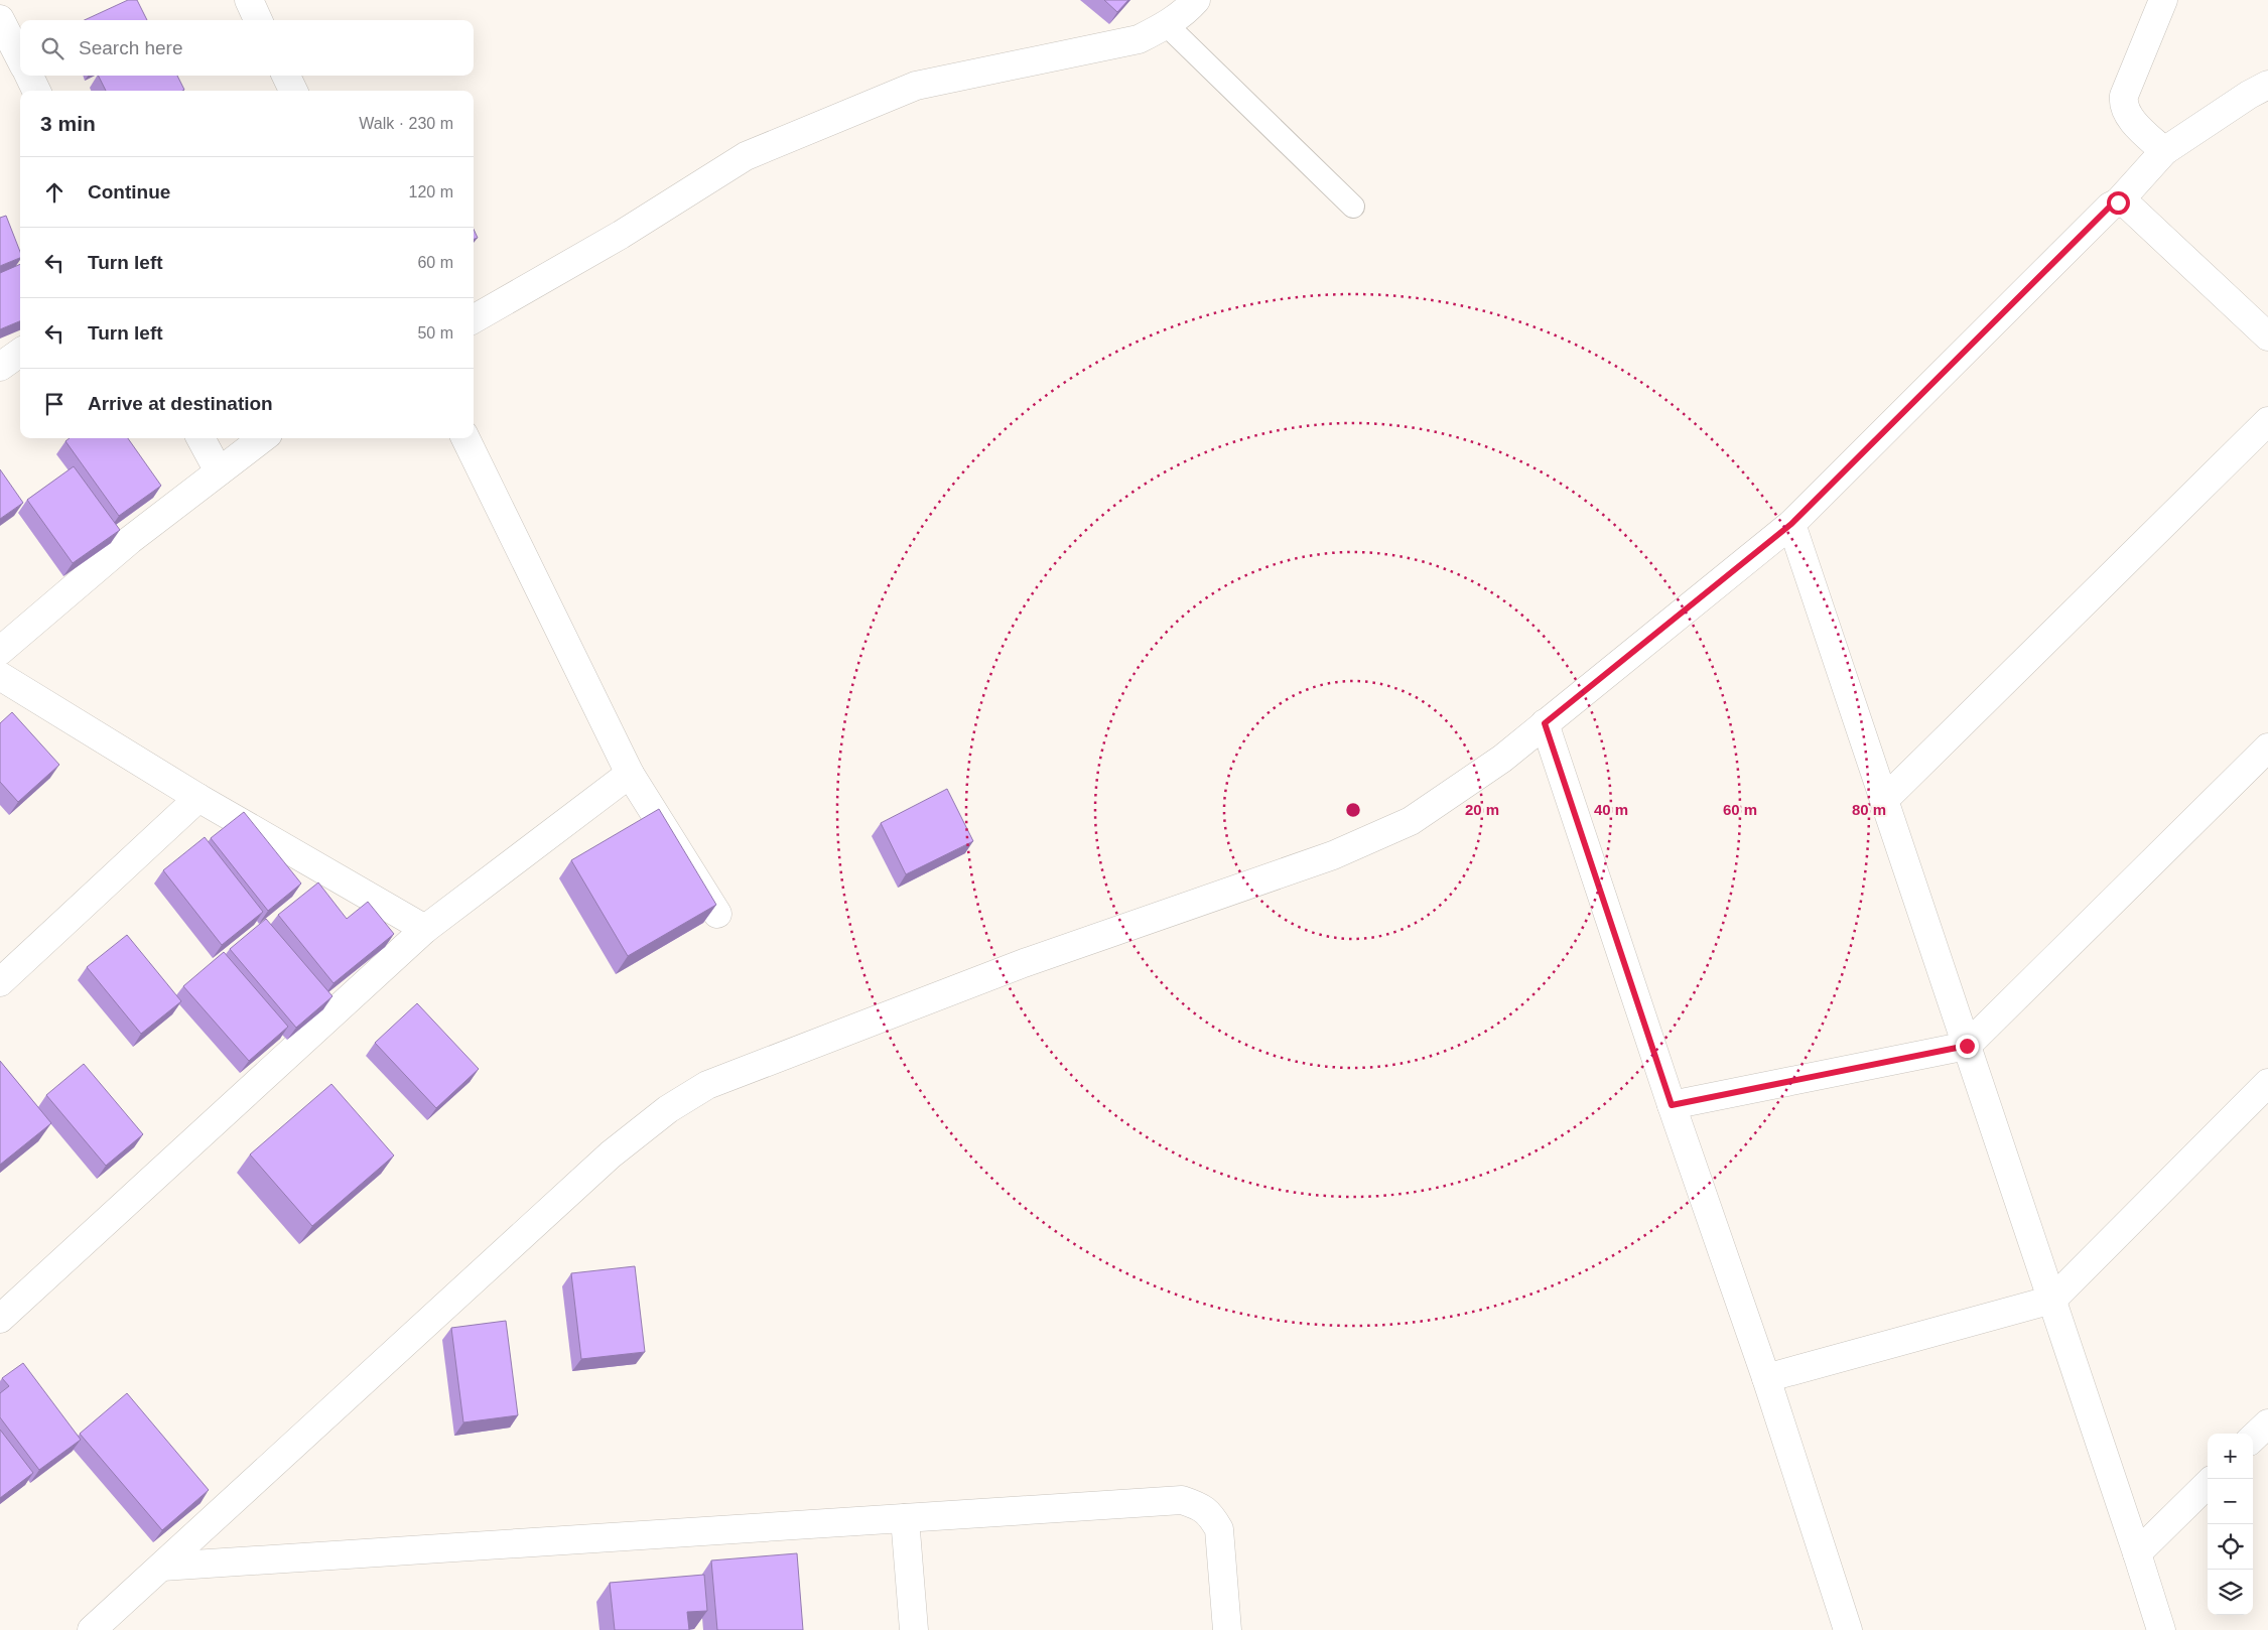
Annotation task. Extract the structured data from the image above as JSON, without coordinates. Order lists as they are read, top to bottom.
{
  "page": {
    "search": "Search here",
    "heading": ["3 min", "Walk · 230 m"],
    "list": [
      ["Continue", "120 m"],
      ["Turn left", "60 m"],
      ["Turn left", "50 m"],
      "Arrive at destination"
    ],
    "map_buttons": ["+", "−"]
  },
  "rings": [
    "20 m",
    "40 m",
    "60 m",
    "80 m"
  ]
}
